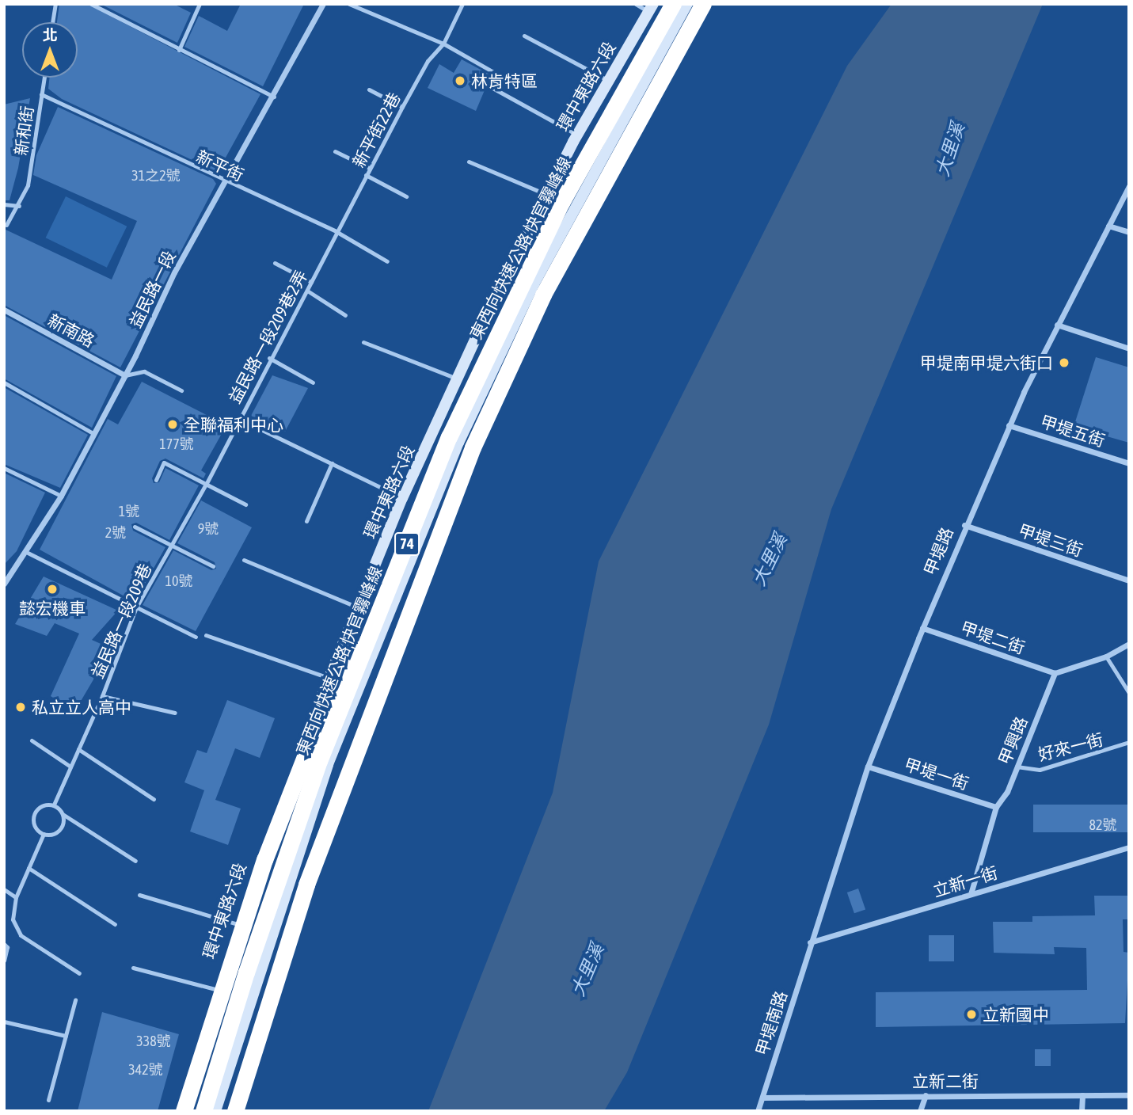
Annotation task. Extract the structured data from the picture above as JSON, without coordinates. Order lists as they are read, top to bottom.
{
  "streets": {
    "highway": ["東西向快速公路 快官霧峰線", "74"],
    "street": [
      "環中東路六段",
      "益民路一段",
      "新南路",
      "甲堤五街",
      "甲堤三街",
      "甲堤路",
      "甲堤二街",
      "甲興路",
      "甲堤一街",
      "立新一街",
      "甲堤南路",
      "立新二街"
    ],
    "lane": [
      "新平街22巷",
      "新和街",
      "新平街",
      "益民路一段209巷2弄",
      "益民路一段209巷",
      "好來一街"
    ]
  },
  "crossings": [
    ["新平街22巷", "新平街"],
    ["新平街22巷", "益民路一段209巷2弄"],
    ["新和街", "新平街"],
    ["新平街", "益民路一段"],
    ["新平街", "益民路一段209巷2弄"],
    ["益民路一段", "新南路"],
    ["益民路一段209巷2弄", "益民路一段209巷"],
    ["甲堤五街", "甲堤路"],
    ["甲堤三街", "甲堤路"],
    ["甲堤路", "甲堤二街"],
    ["甲堤路", "甲堤一街"],
    ["甲堤路", "立新一街"],
    ["甲堤路", "甲堤南路"],
    ["甲堤二街", "甲興路"],
    ["甲興路", "好來一街"],
    ["甲興路", "甲堤一街"],
    ["甲興路", "立新一街"],
    ["立新一街", "甲堤南路"],
    ["甲堤南路", "立新二街"]
  ],
  "water": ["大里溪"],
  "places": [
    "林肯特區",
    "甲堤南甲堤六街口",
    "全聯福利中心",
    "懿宏機車",
    "私立立人高中",
    "立新國中"
  ],
  "house_numbers": [
    "31之2號",
    "177號",
    "1號",
    "9號",
    "2號",
    "10號",
    "82號",
    "338號",
    "342號"
  ],
  "north": "top"
}
